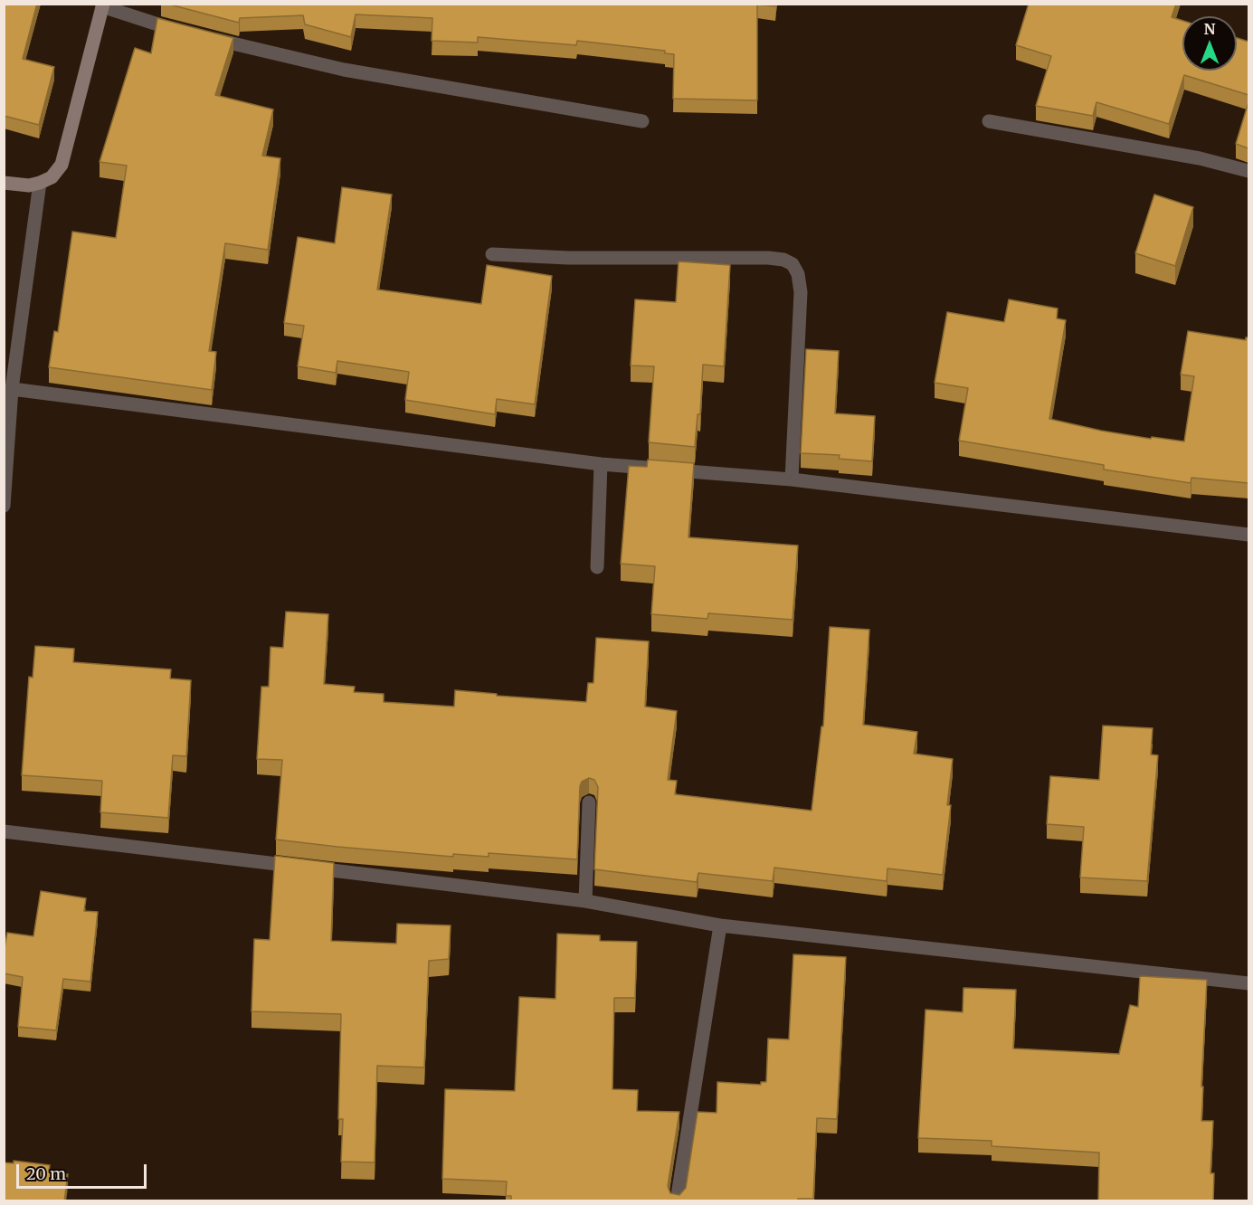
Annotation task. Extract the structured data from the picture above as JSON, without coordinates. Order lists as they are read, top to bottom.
{
  "scale_bar": "20 m",
  "north": "top"
}
